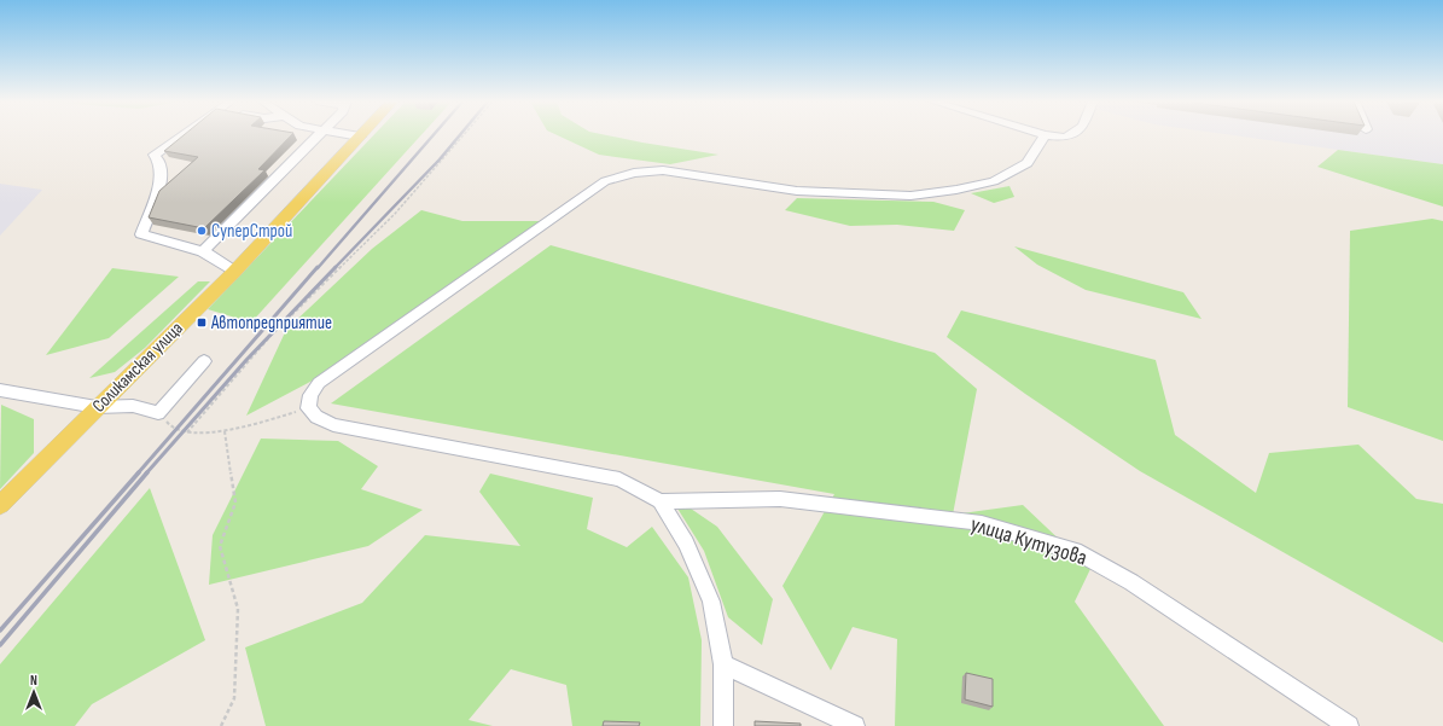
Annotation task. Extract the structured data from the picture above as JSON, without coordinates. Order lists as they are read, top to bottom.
{
  "streets": {
    "main road": ["Соликамская улица"],
    "street": ["улица Кутузова"]
  },
  "places": {
    "other": ["СуперСтрой"],
    "transit": ["Автопредприятие"]
  },
  "north": "top"
}
